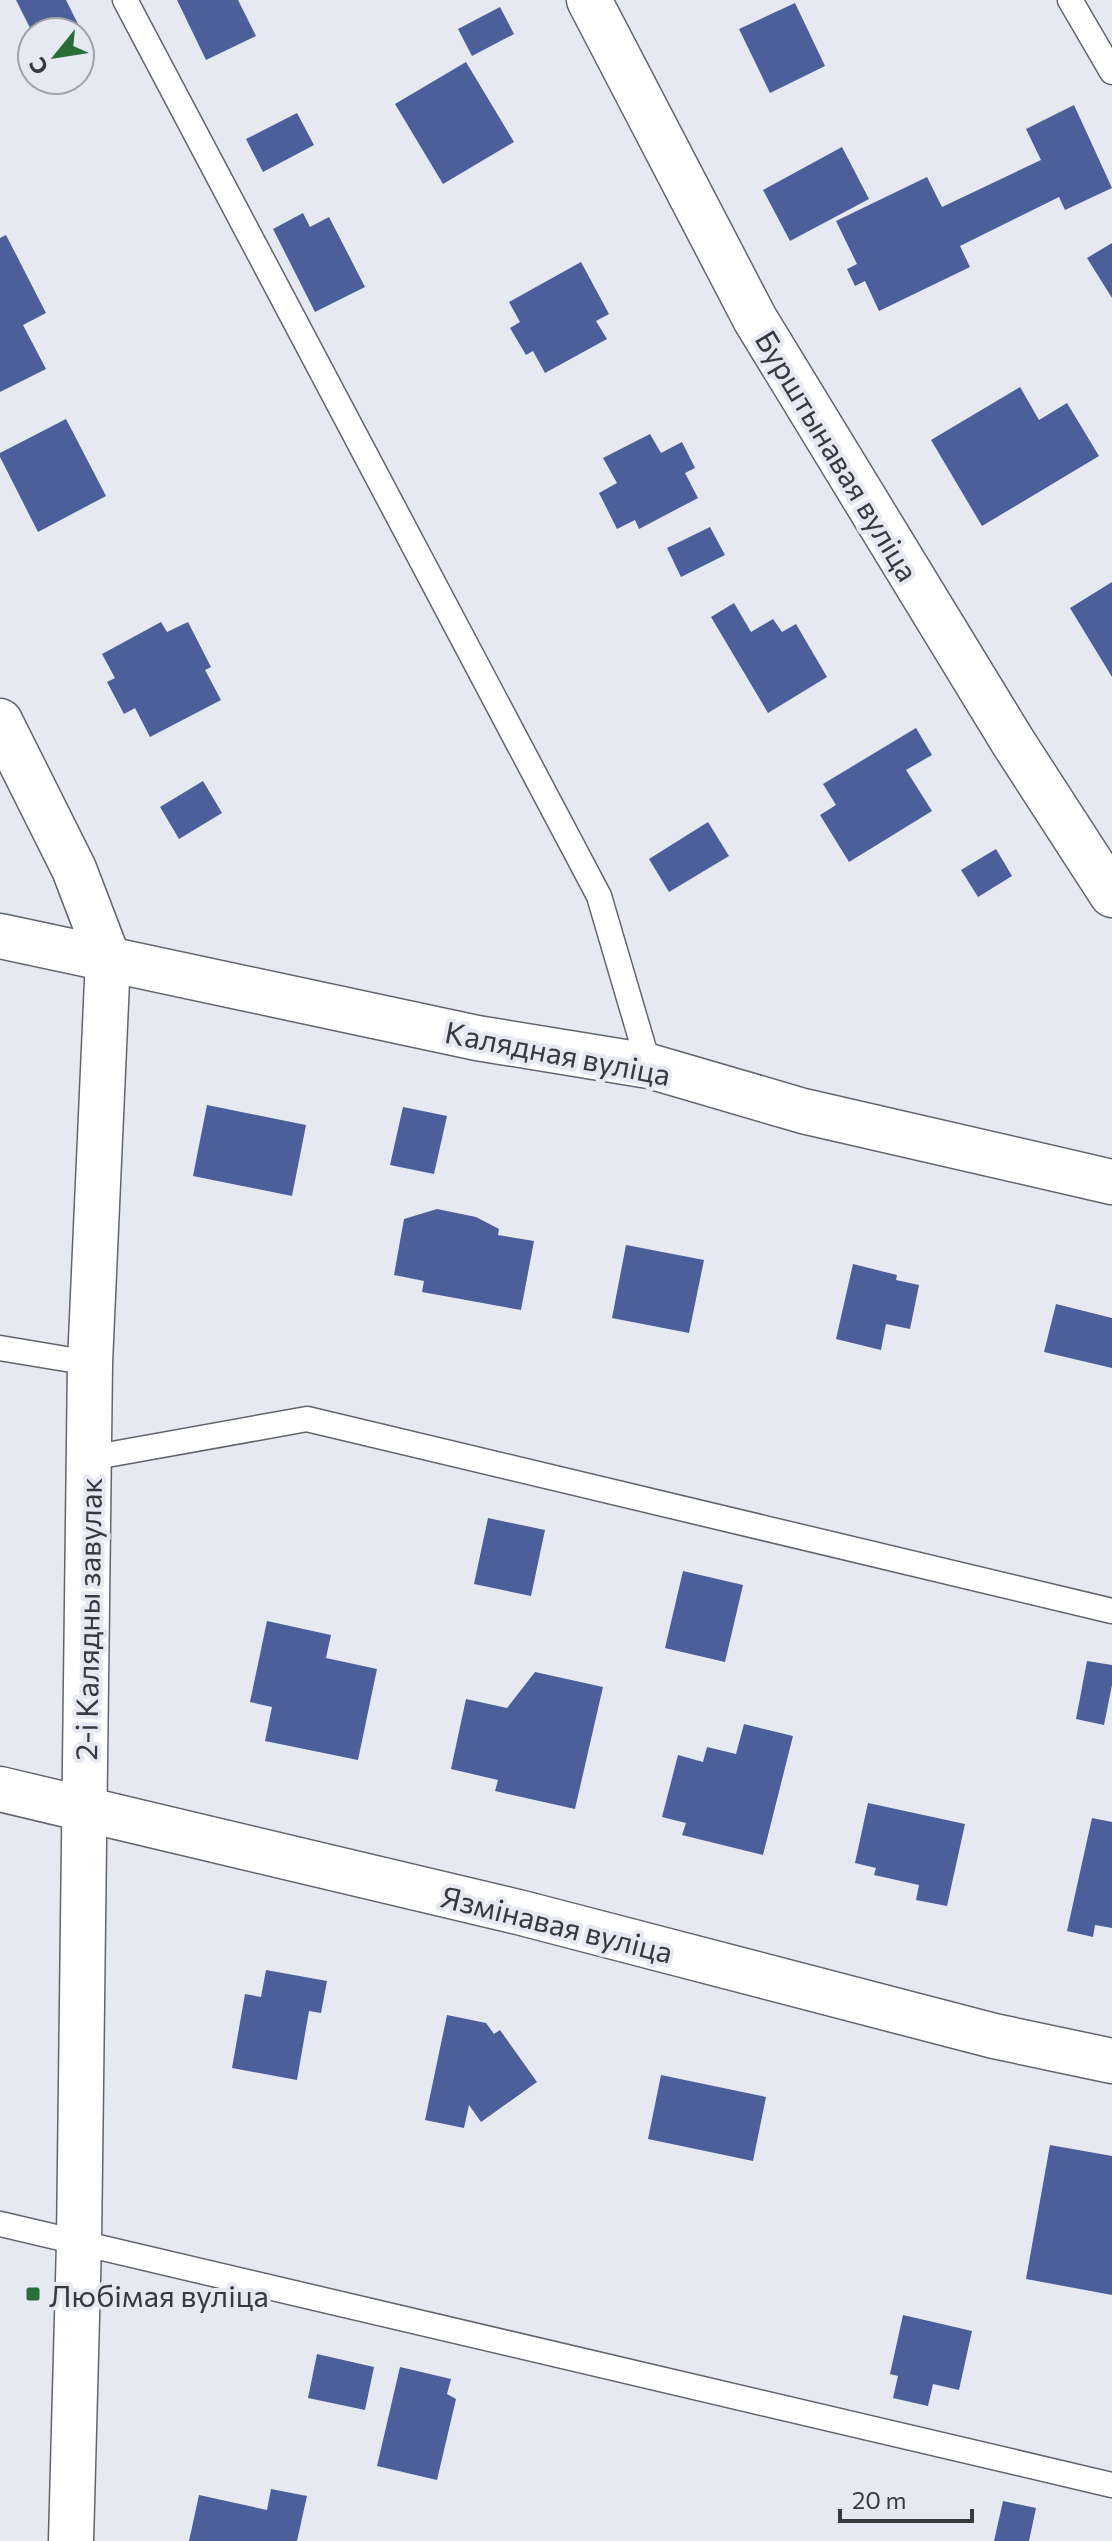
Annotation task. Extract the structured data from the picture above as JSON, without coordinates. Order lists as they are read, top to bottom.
{
  "streets": {
    "street": [
      "Бурштынавая вуліца",
      "Калядная вуліца",
      "2-і Калядны завулак",
      "Язмінавая вуліца"
    ]
  },
  "crossings": [
    ["Калядная вуліца", "2-і Калядны завулак"],
    ["2-і Калядны завулак", "Язмінавая вуліца"]
  ],
  "places": {
    "transit": ["Любімая вуліца"]
  },
  "scale_bar": "20 m",
  "north": "bottom left"
}
